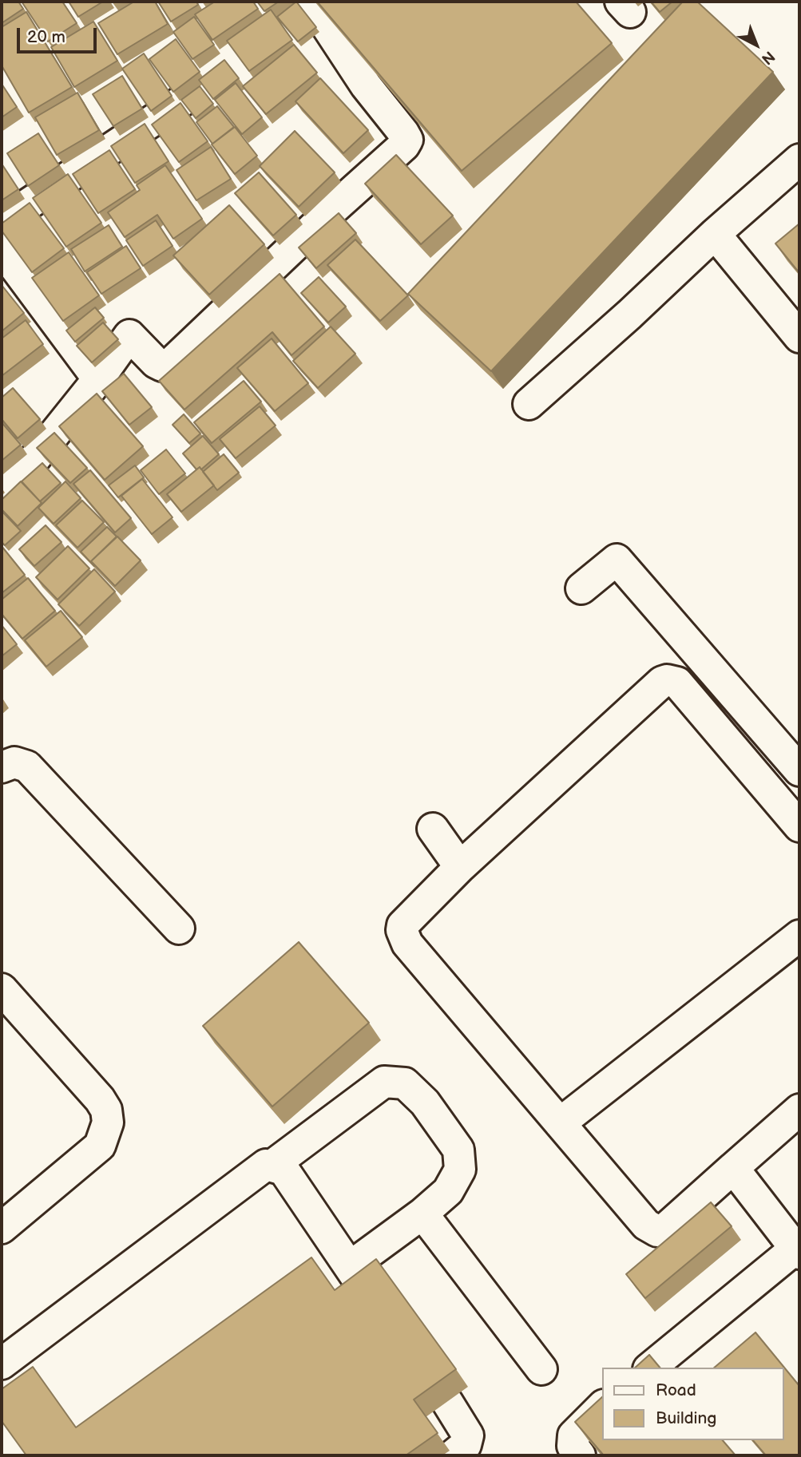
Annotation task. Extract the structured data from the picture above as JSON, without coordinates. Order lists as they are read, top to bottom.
{
  "legend": ["Road", "Building"],
  "scale_bar": "20 m",
  "north": "bottom right"
}
